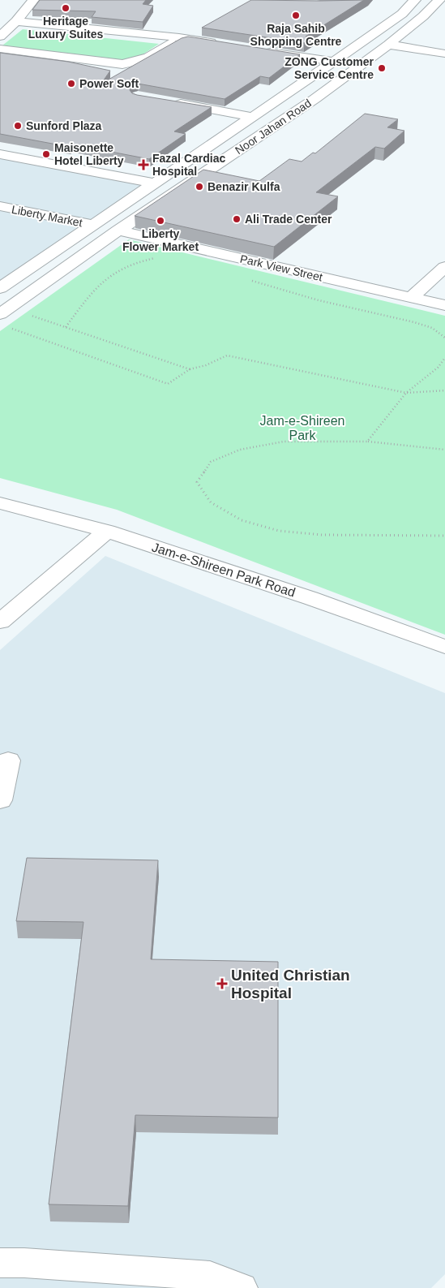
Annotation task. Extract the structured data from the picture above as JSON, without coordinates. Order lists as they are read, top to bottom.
{
  "streets": {
    "street": [
      "Noor Jahan Road",
      "Liberty Market",
      "Park View Street",
      "Jam-e-Shireen Park Road"
    ]
  },
  "crossings": [
    ["Noor Jahan Road", "Liberty Market"],
    ["Noor Jahan Road", "Park View Street"]
  ],
  "parks": ["Jam-e-Shireen Park"],
  "places": {
    "other": [
      "Heritage Luxury Suites",
      "Raja Sahib Shopping Centre",
      "ZONG Customer Service Centre",
      "Power Soft",
      "Sunford Plaza",
      "Maisonette Hotel Liberty",
      "Benazir Kulfa",
      "Ali Trade Center",
      "Liberty Flower Market"
    ],
    "health": ["Fazal Cardiac Hospital", "United Christian Hospital"]
  }
}
